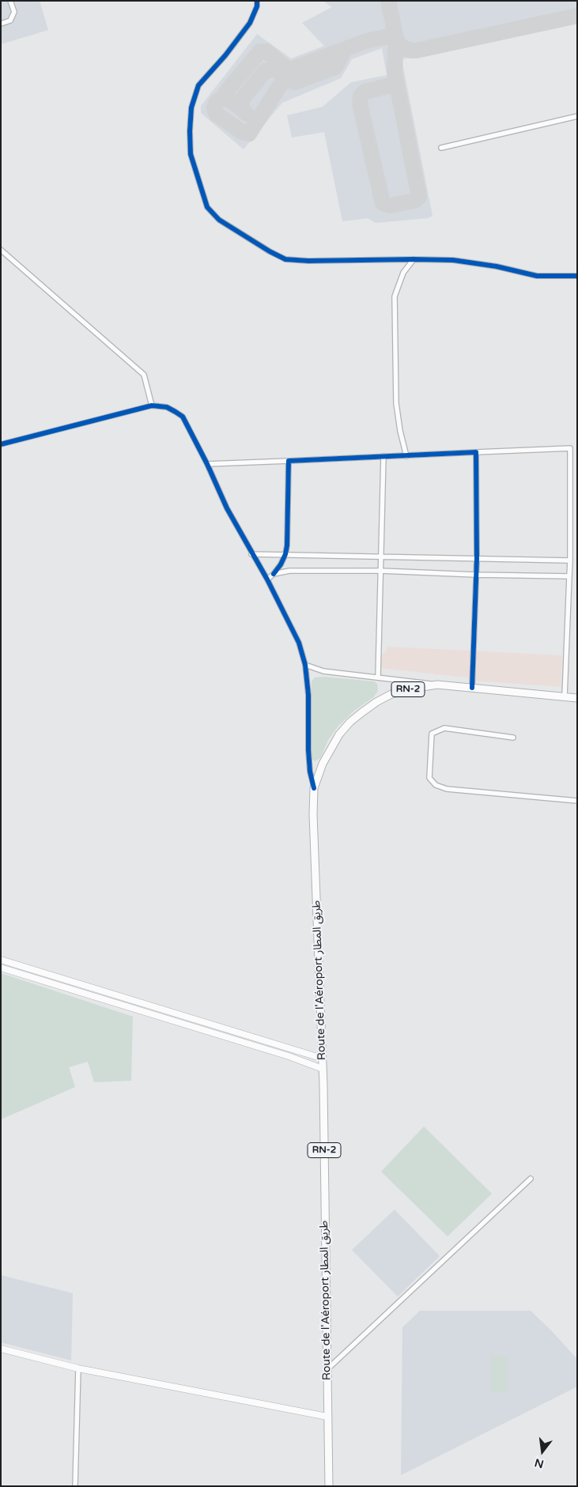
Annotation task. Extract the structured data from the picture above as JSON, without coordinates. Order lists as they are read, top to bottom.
{
  "streets": {
    "main road": ["RN-2", "Route de l'Aéroport طريق المطار"]
  },
  "north": "bottom"
}
